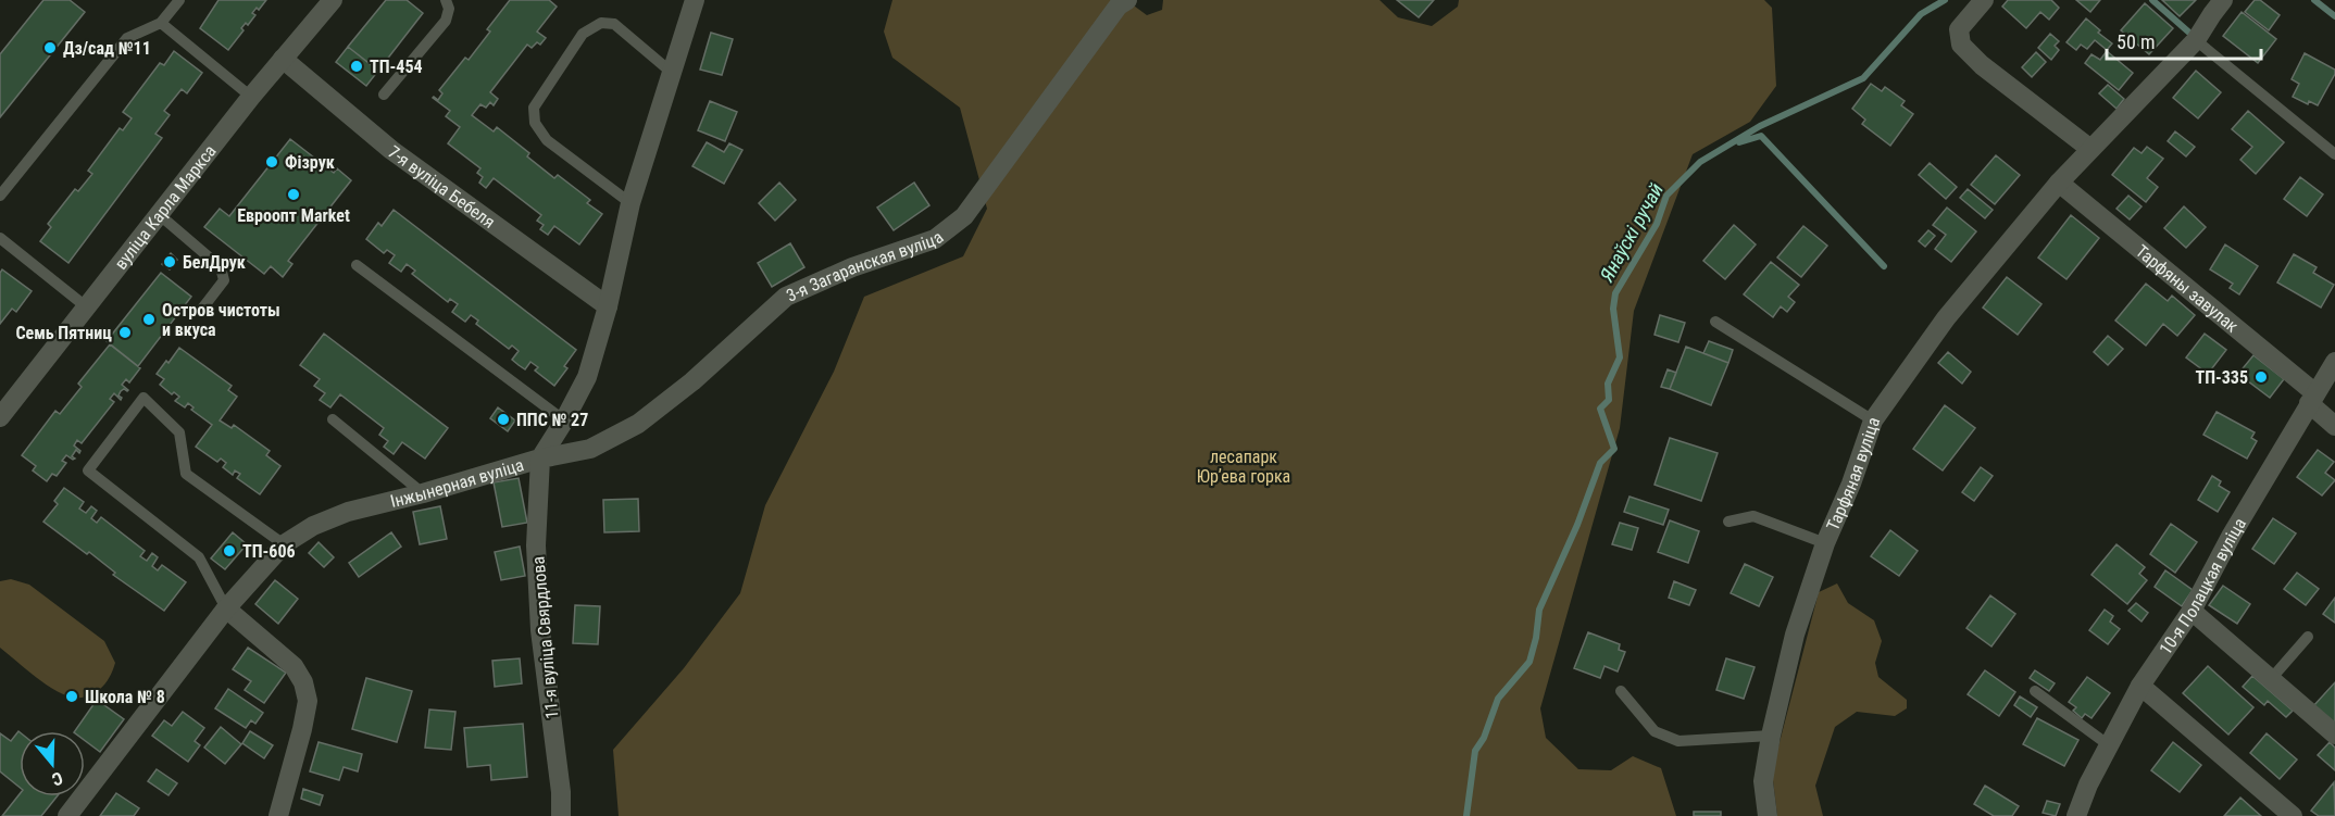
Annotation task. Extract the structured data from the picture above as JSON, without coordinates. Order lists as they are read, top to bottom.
{
  "streets": {
    "street": [
      "7-я вуліца Бебеля",
      "вуліца Карла Маркса",
      "3-я Загаранская вуліца",
      "Тарфяны завулак",
      "Тарфяная вуліца",
      "Інжынерная вуліца",
      "10-я Полацкая вуліца",
      "11-я вуліца Свярдлова"
    ]
  },
  "crossings": [
    ["7-я вуліца Бебеля", "вуліца Карла Маркса"],
    ["7-я вуліца Бебеля", "Інжынерная вуліца"],
    ["3-я Загаранская вуліца", "Інжынерная вуліца"],
    ["3-я Загаранская вуліца", "11-я вуліца Свярдлова"],
    ["Тарфяны завулак", "Тарфяная вуліца"],
    ["Тарфяны завулак", "10-я Полацкая вуліца"],
    ["Інжынерная вуліца", "11-я вуліца Свярдлова"]
  ],
  "water": ["Янаўскі ручай"],
  "parks": ["лесапарк Юрʼева горка"],
  "places": [
    "Дз/сад №11",
    "ТП-454",
    "Фізрук",
    "Евроопт Market",
    "БелДрук",
    "Остров чистоты и вкуса",
    "Семь Пятниц",
    "ТП-335",
    "ППС № 27",
    "ТП-606",
    "Школа № 8"
  ],
  "scale_bar": "50 m",
  "north": "bottom"
}
